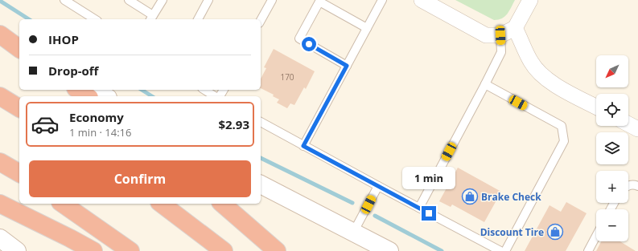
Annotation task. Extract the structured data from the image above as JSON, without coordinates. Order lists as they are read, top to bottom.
{
  "places": {
    "shop": ["Brake Check", "Discount Tire"]
  },
  "house_numbers": ["170"],
  "north": "bottom left",
  "page": {
    "banner": ["IHOP", "Drop-off"],
    "map_buttons": ["+", "−"],
    "list": [
      {
        "name": "Economy",
        "note": "1 min · 14:16",
        "value": "$2.93"
      }
    ],
    "buttons": "Confirm",
    "bubble": "1 min"
  }
}
